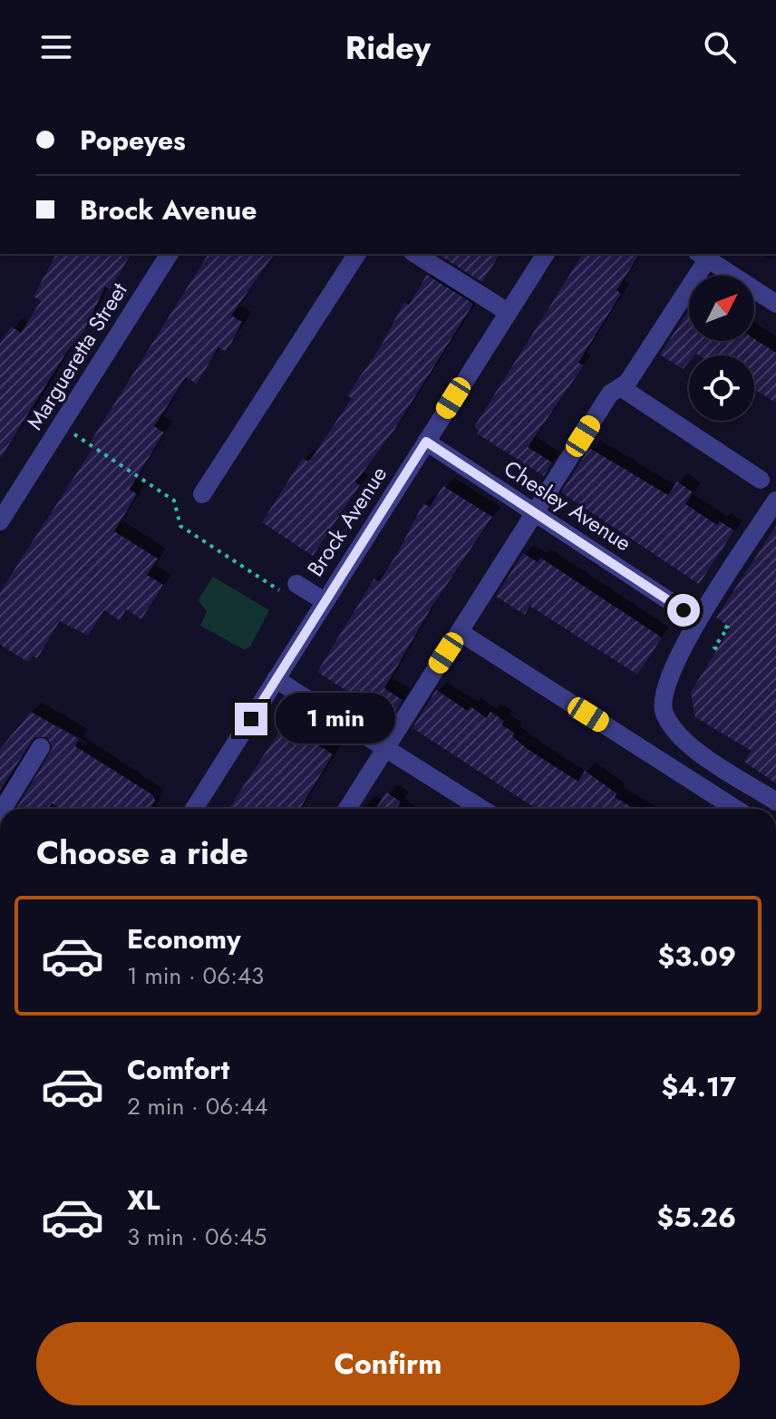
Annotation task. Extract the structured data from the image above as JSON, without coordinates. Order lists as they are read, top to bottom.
{
  "streets": {
    "street": ["Margueretta Street", "Chesley Avenue", "Brock Avenue"]
  },
  "crossings": [
    ["Chesley Avenue", "Brock Avenue"]
  ],
  "north": "top right",
  "page": {
    "header": "Ridey",
    "banner": ["Popeyes", "Brock Avenue"],
    "bubble": "1 min",
    "heading": "Choose a ride",
    "list": [
      {
        "name": "Economy",
        "note": "1 min · 06:43",
        "value": "$3.09"
      },
      {
        "name": "Comfort",
        "note": "2 min · 06:44",
        "value": "$4.17"
      },
      {
        "name": "XL",
        "note": "3 min · 06:45",
        "value": "$5.26"
      }
    ],
    "buttons": "Confirm"
  }
}
